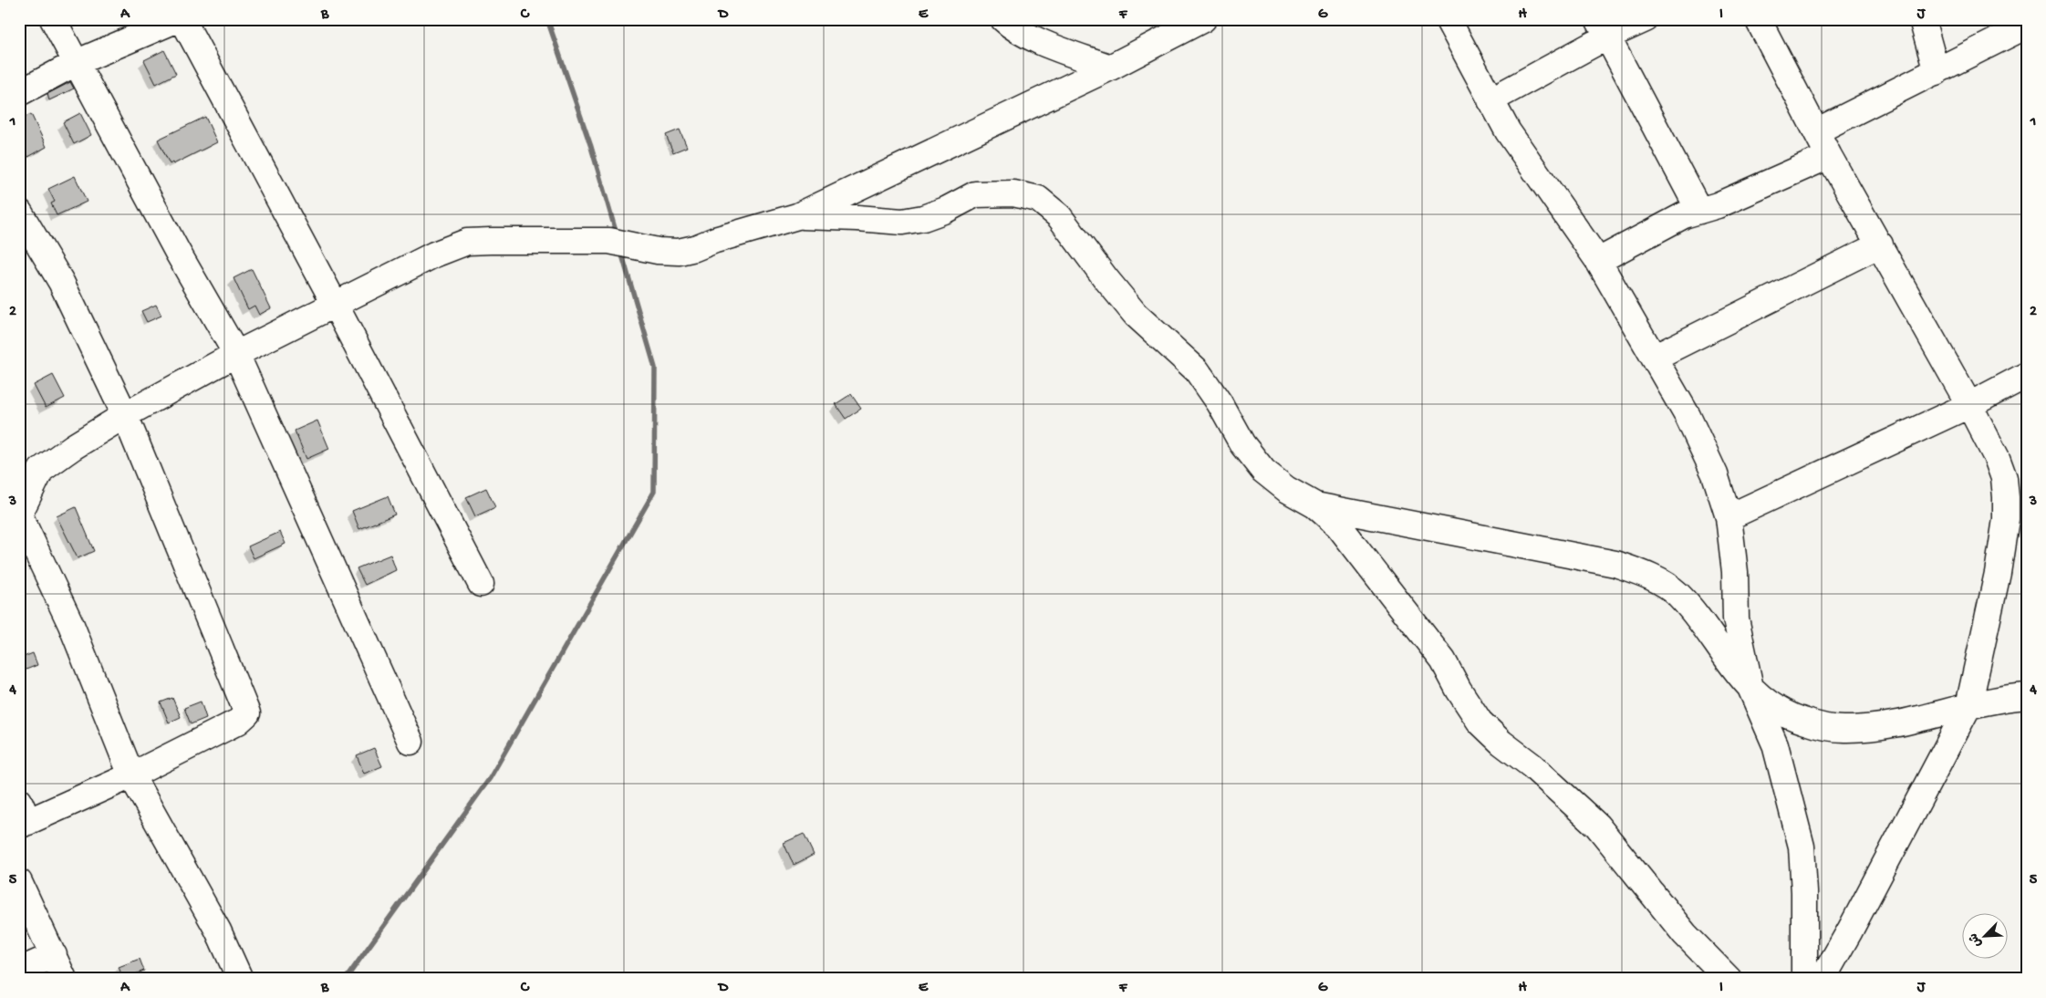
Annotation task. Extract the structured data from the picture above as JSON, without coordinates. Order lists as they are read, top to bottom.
{
  "north": "bottom left",
  "grid": {
    "columns": [
      "A",
      "B",
      "C",
      "D",
      "E",
      "F",
      "G",
      "H",
      "I",
      "J"
    ],
    "rows": [
      "1",
      "2",
      "3",
      "4",
      "5"
    ]
  }
}
